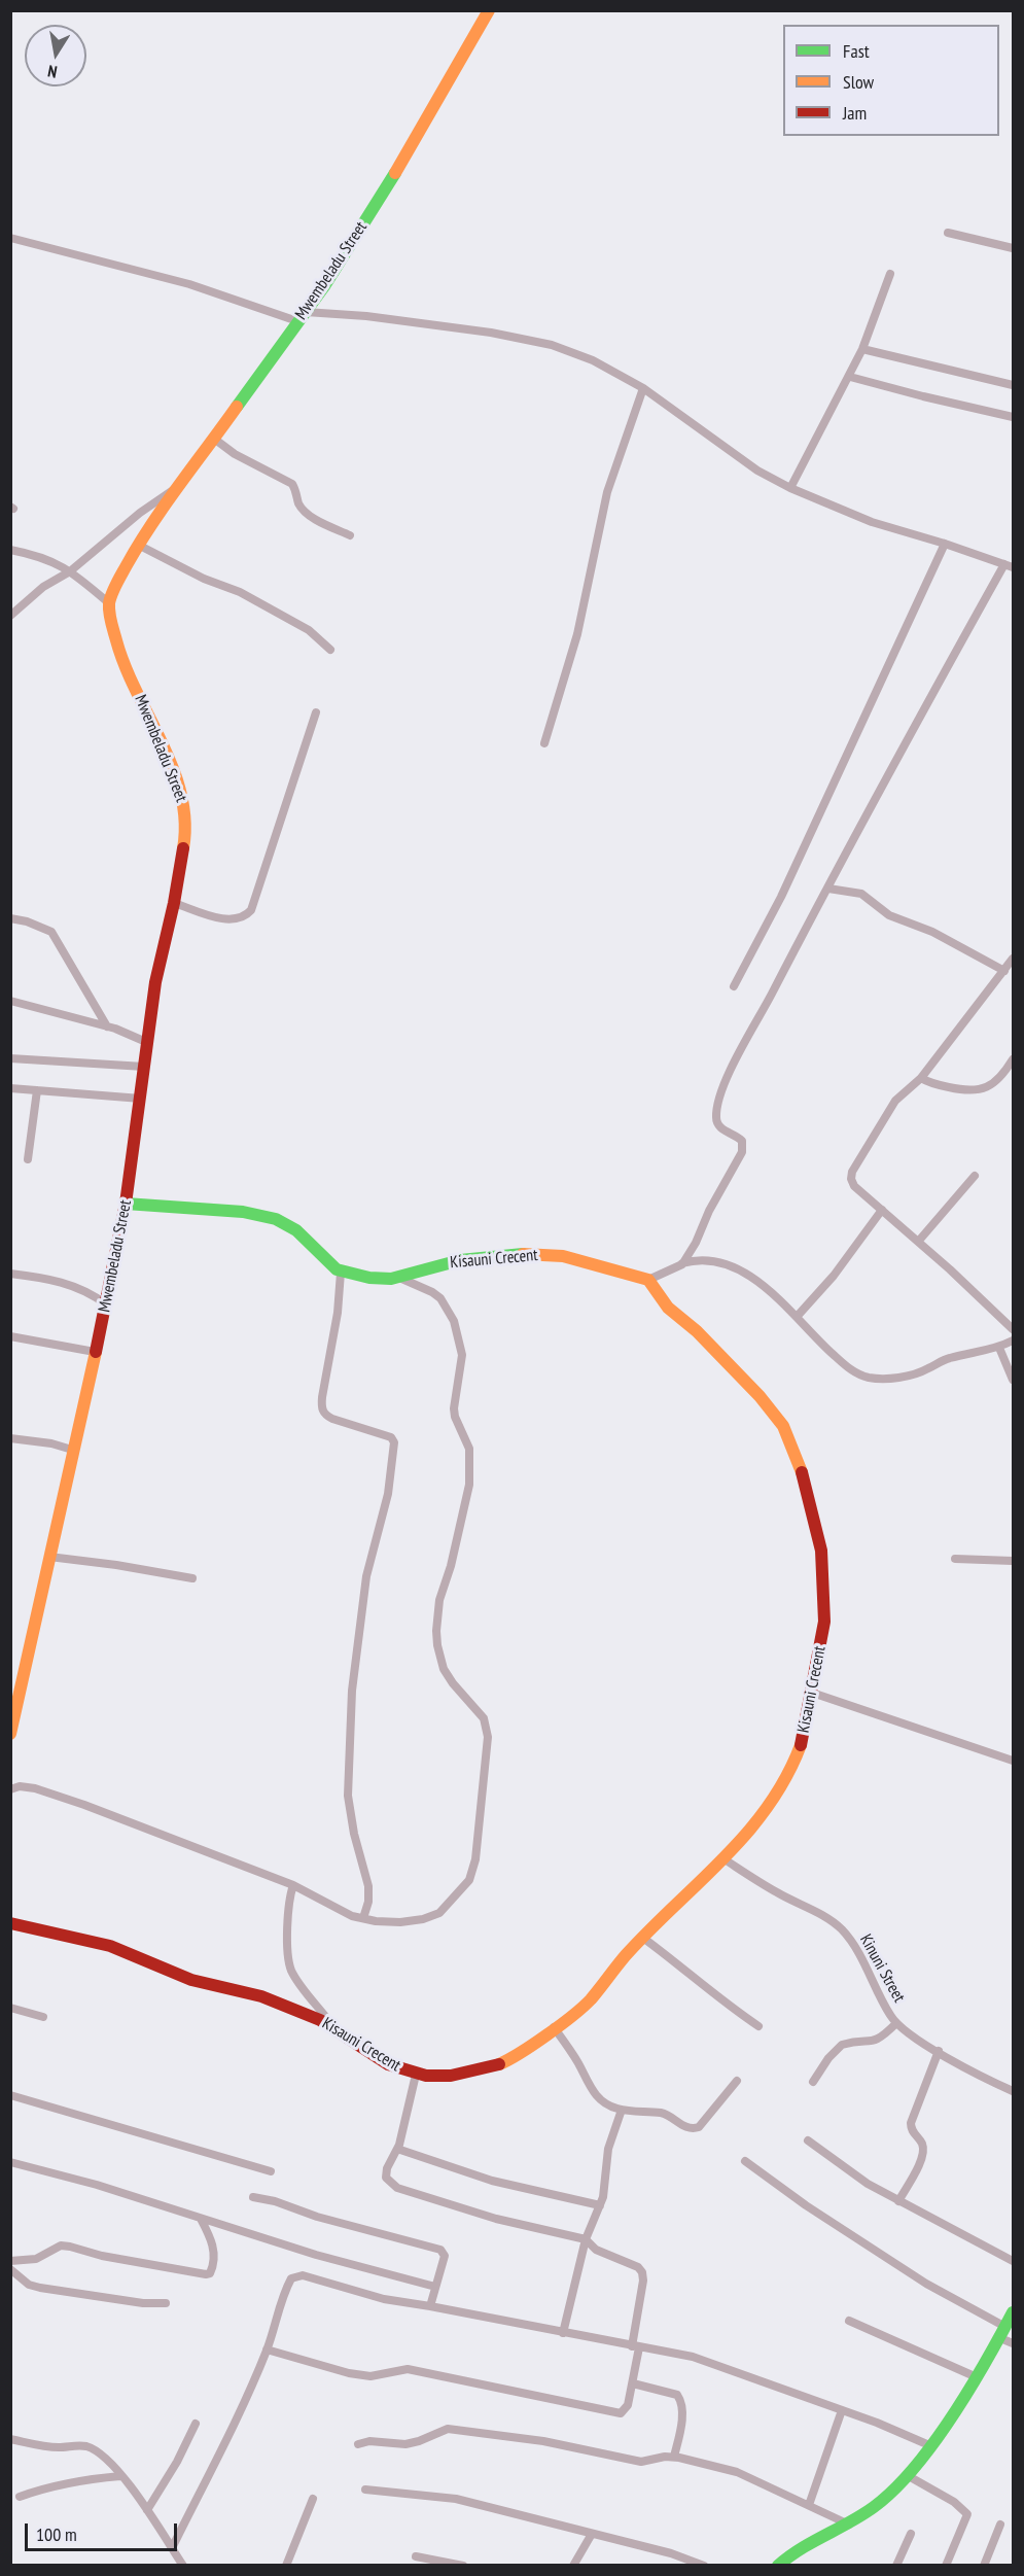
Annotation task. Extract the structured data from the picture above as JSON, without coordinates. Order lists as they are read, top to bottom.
{
  "streets": {
    "street": ["Mwembeladu Street", "Kisauni Crecent", "Kinuni Street"]
  },
  "crossings": [
    ["Kisauni Crecent", "Kinuni Street"]
  ],
  "legend": ["Fast", "Slow", "Jam"],
  "scale_bar": "100 m",
  "north": "bottom"
}
